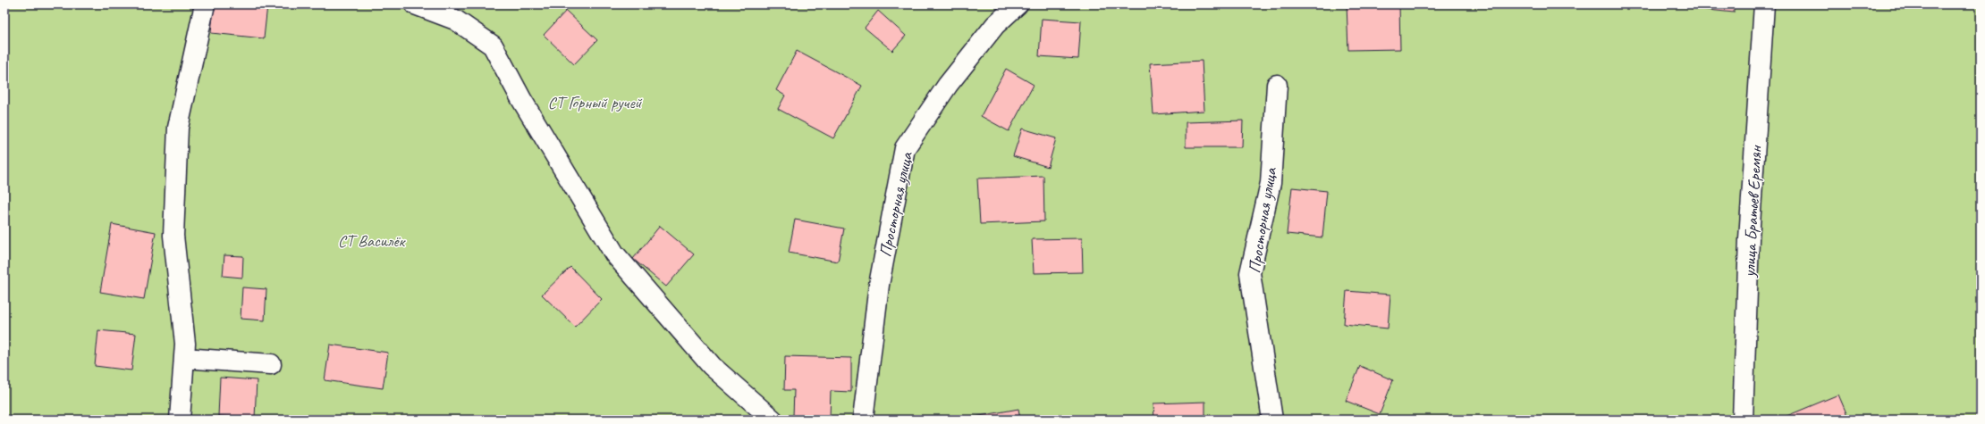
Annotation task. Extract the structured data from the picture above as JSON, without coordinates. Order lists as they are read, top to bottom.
{
  "streets": {
    "street": ["Просторная улица", "улица Братьев Еремян"]
  },
  "parks": ["СТ Горный ручей", "СТ Василёк"]
}
